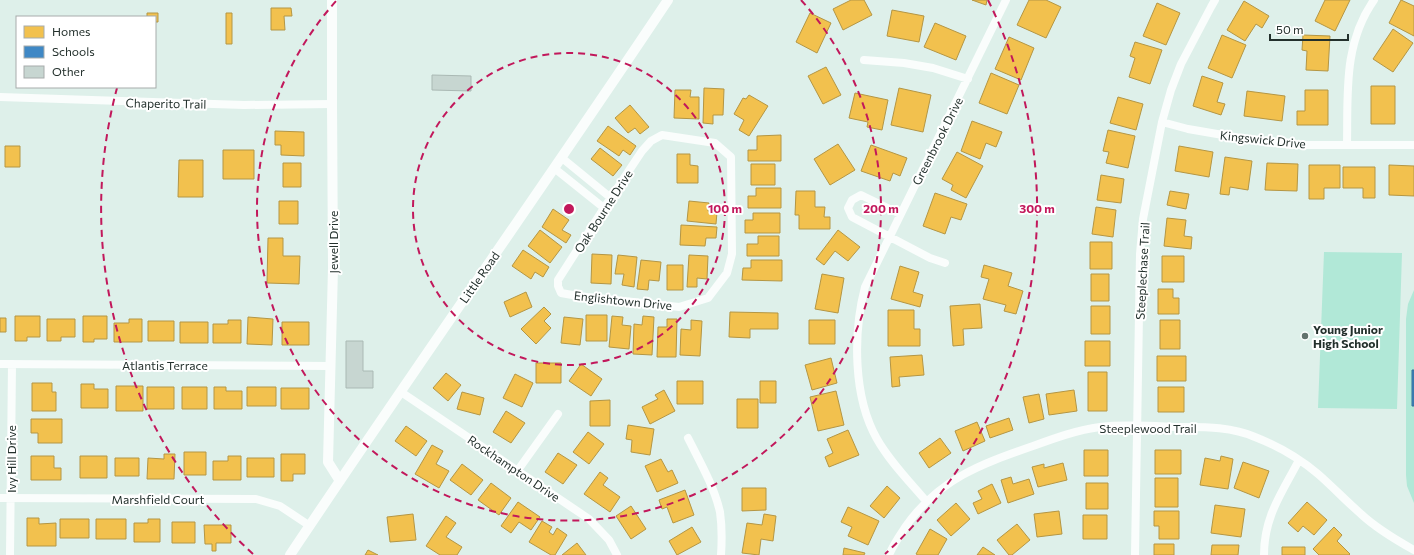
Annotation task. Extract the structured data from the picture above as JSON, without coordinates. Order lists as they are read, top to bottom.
{
  "streets": {
    "street": [
      "Chaperito Trail",
      "Kingswick Drive",
      "Greenbrook Drive",
      "Oak Bourne Drive",
      "Jewell Drive",
      "Steeplechase Trail",
      "Little Road",
      "Englishtown Drive",
      "Atlantis Terrace",
      "Steeplewood Trail",
      "Ivy Hill Drive",
      "Rockhampton Drive",
      "Marshfield Court"
    ]
  },
  "crossings": [
    ["Chaperito Trail", "Jewell Drive"],
    ["Kingswick Drive", "Steeplechase Trail"],
    ["Greenbrook Drive", "Steeplewood Trail"],
    ["Oak Bourne Drive", "Englishtown Drive"],
    ["Jewell Drive", "Little Road"],
    ["Jewell Drive", "Atlantis Terrace"],
    ["Steeplechase Trail", "Steeplewood Trail"],
    ["Little Road", "Rockhampton Drive"],
    ["Little Road", "Marshfield Court"],
    ["Atlantis Terrace", "Ivy Hill Drive"],
    ["Ivy Hill Drive", "Marshfield Court"]
  ],
  "places": ["Young Junior High School"],
  "legend": ["Homes", "Schools", "Other"],
  "scale_bar": "50 m",
  "rings": ["100 m", "200 m", "300 m"]
}
